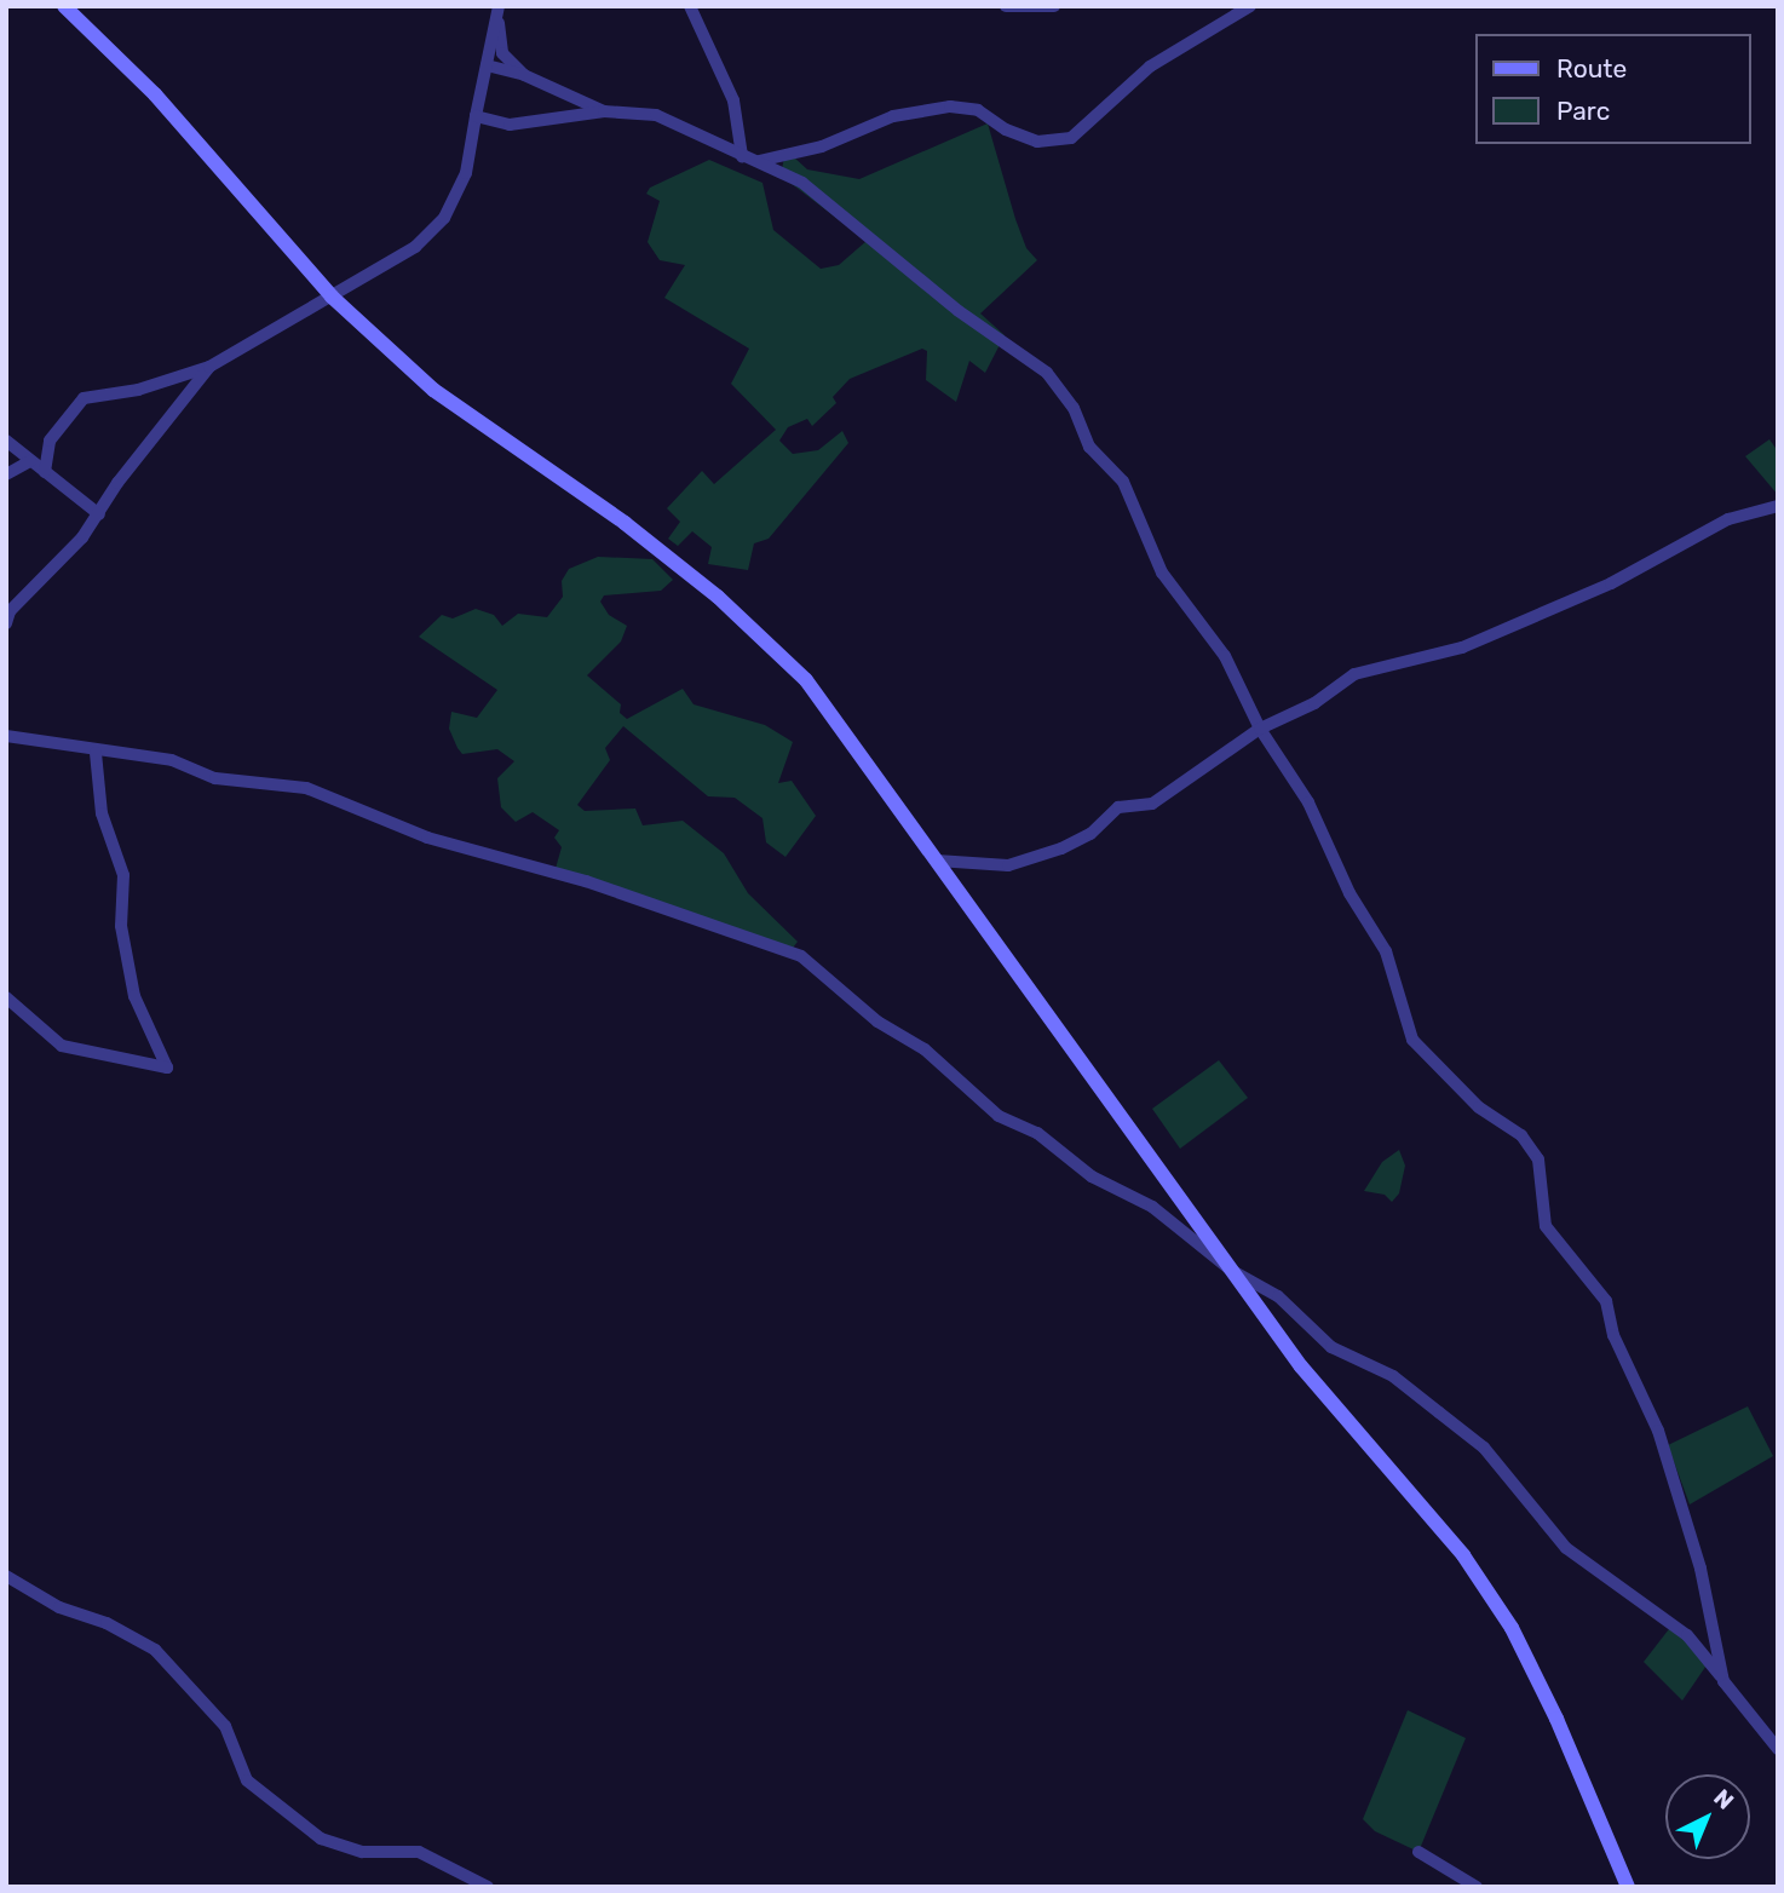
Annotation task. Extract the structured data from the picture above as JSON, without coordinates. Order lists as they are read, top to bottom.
{
  "legend": ["Route", "Parc"],
  "north": "top right"
}
